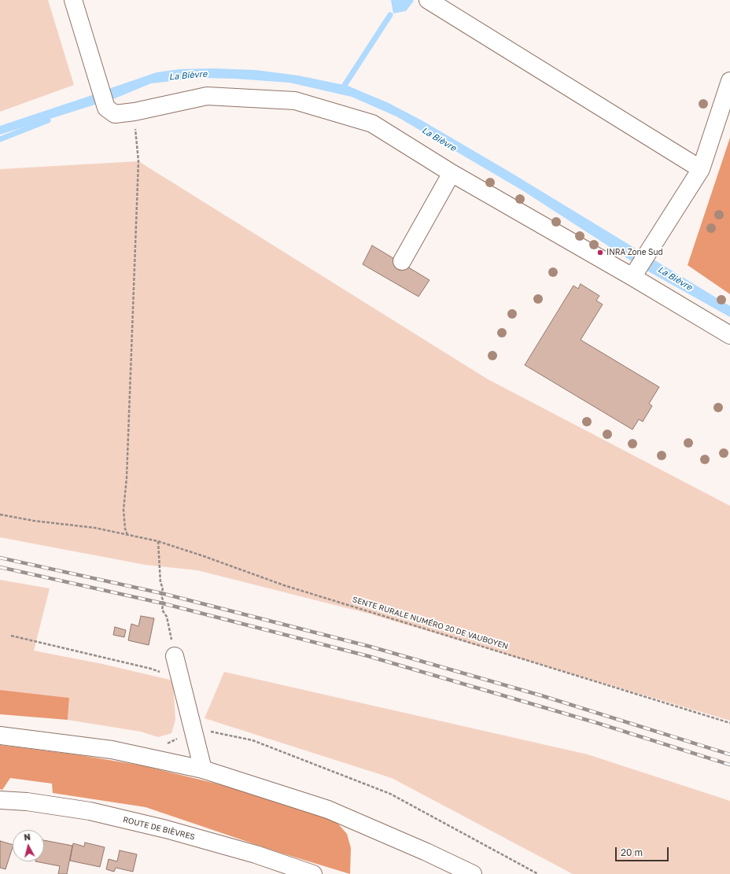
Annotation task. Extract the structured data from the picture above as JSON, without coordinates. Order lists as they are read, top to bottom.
{
  "streets": {
    "main road": ["ROUTE DE BIÈVRES"],
    "path": ["SENTE RURALE NUMÉRO 20 DE VAUBOYEN"]
  },
  "water": ["La Bièvre"],
  "places": ["INRA Zone Sud"],
  "scale_bar": "20 m",
  "north": "top"
}
